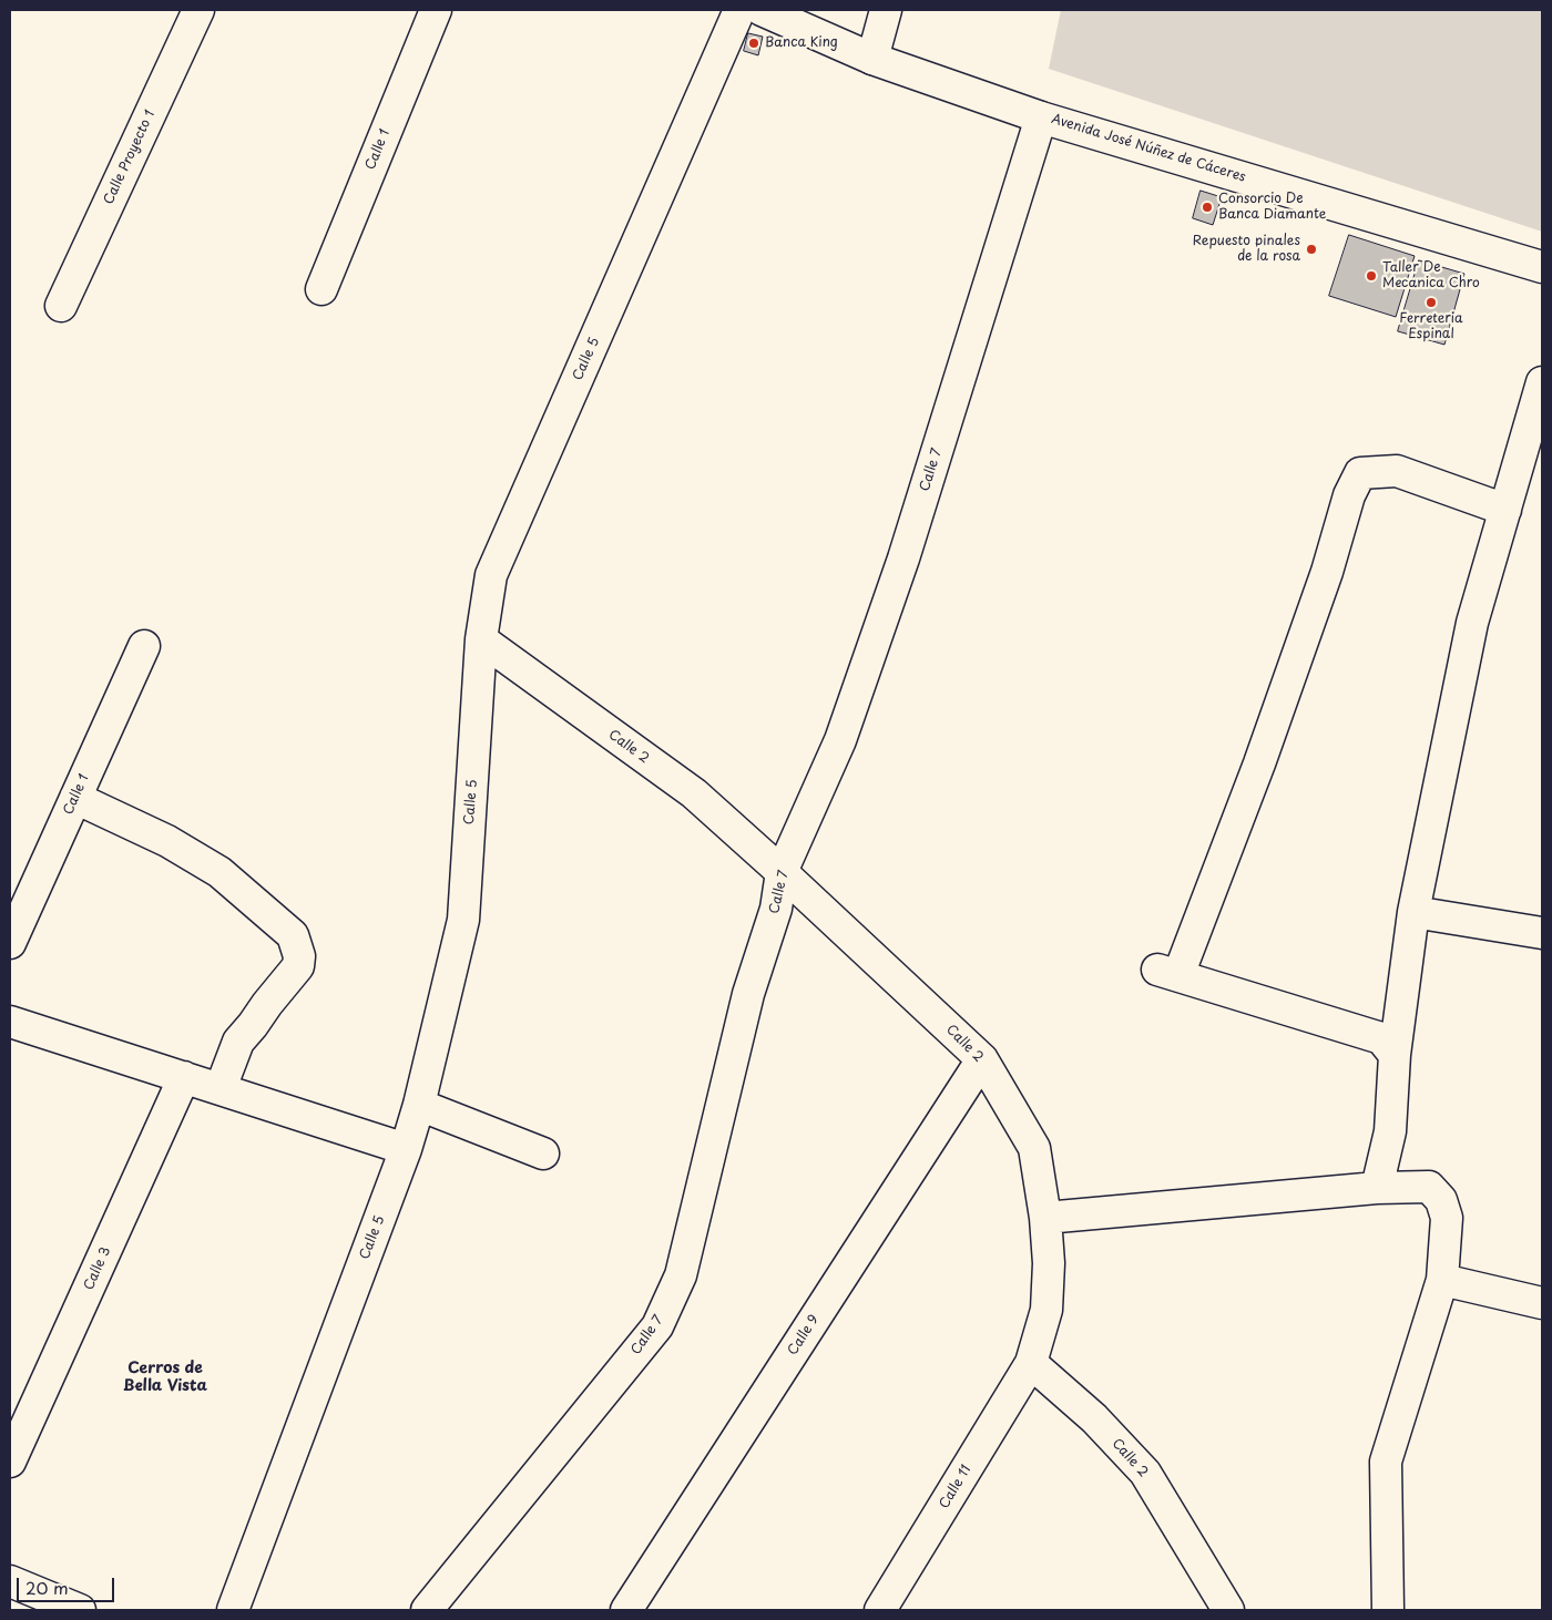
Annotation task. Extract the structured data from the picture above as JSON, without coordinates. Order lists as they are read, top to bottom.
{
  "streets": {
    "street": [
      "Avenida José Núñez de Cáceres",
      "Calle 1",
      "Calle Proyecto 1",
      "Calle 5",
      "Calle 7",
      "Calle 2",
      "Calle 3",
      "Calle 9",
      "Calle 11"
    ]
  },
  "crossings": [
    ["Avenida José Núñez de Cáceres", "Calle 7"],
    ["Calle 5", "Calle 2"],
    ["Calle 7", "Calle 2"],
    ["Calle 2", "Calle 9"],
    ["Calle 2", "Calle 11"]
  ],
  "districts": ["Cerros de Bella Vista"],
  "places": [
    "Banca King",
    "Consorcio De Banca Diamante",
    "Repuesto pinales de la rosa",
    "Taller De Mecanica Chro",
    "Ferreteria Espinal"
  ],
  "scale_bar": "20 m"
}
